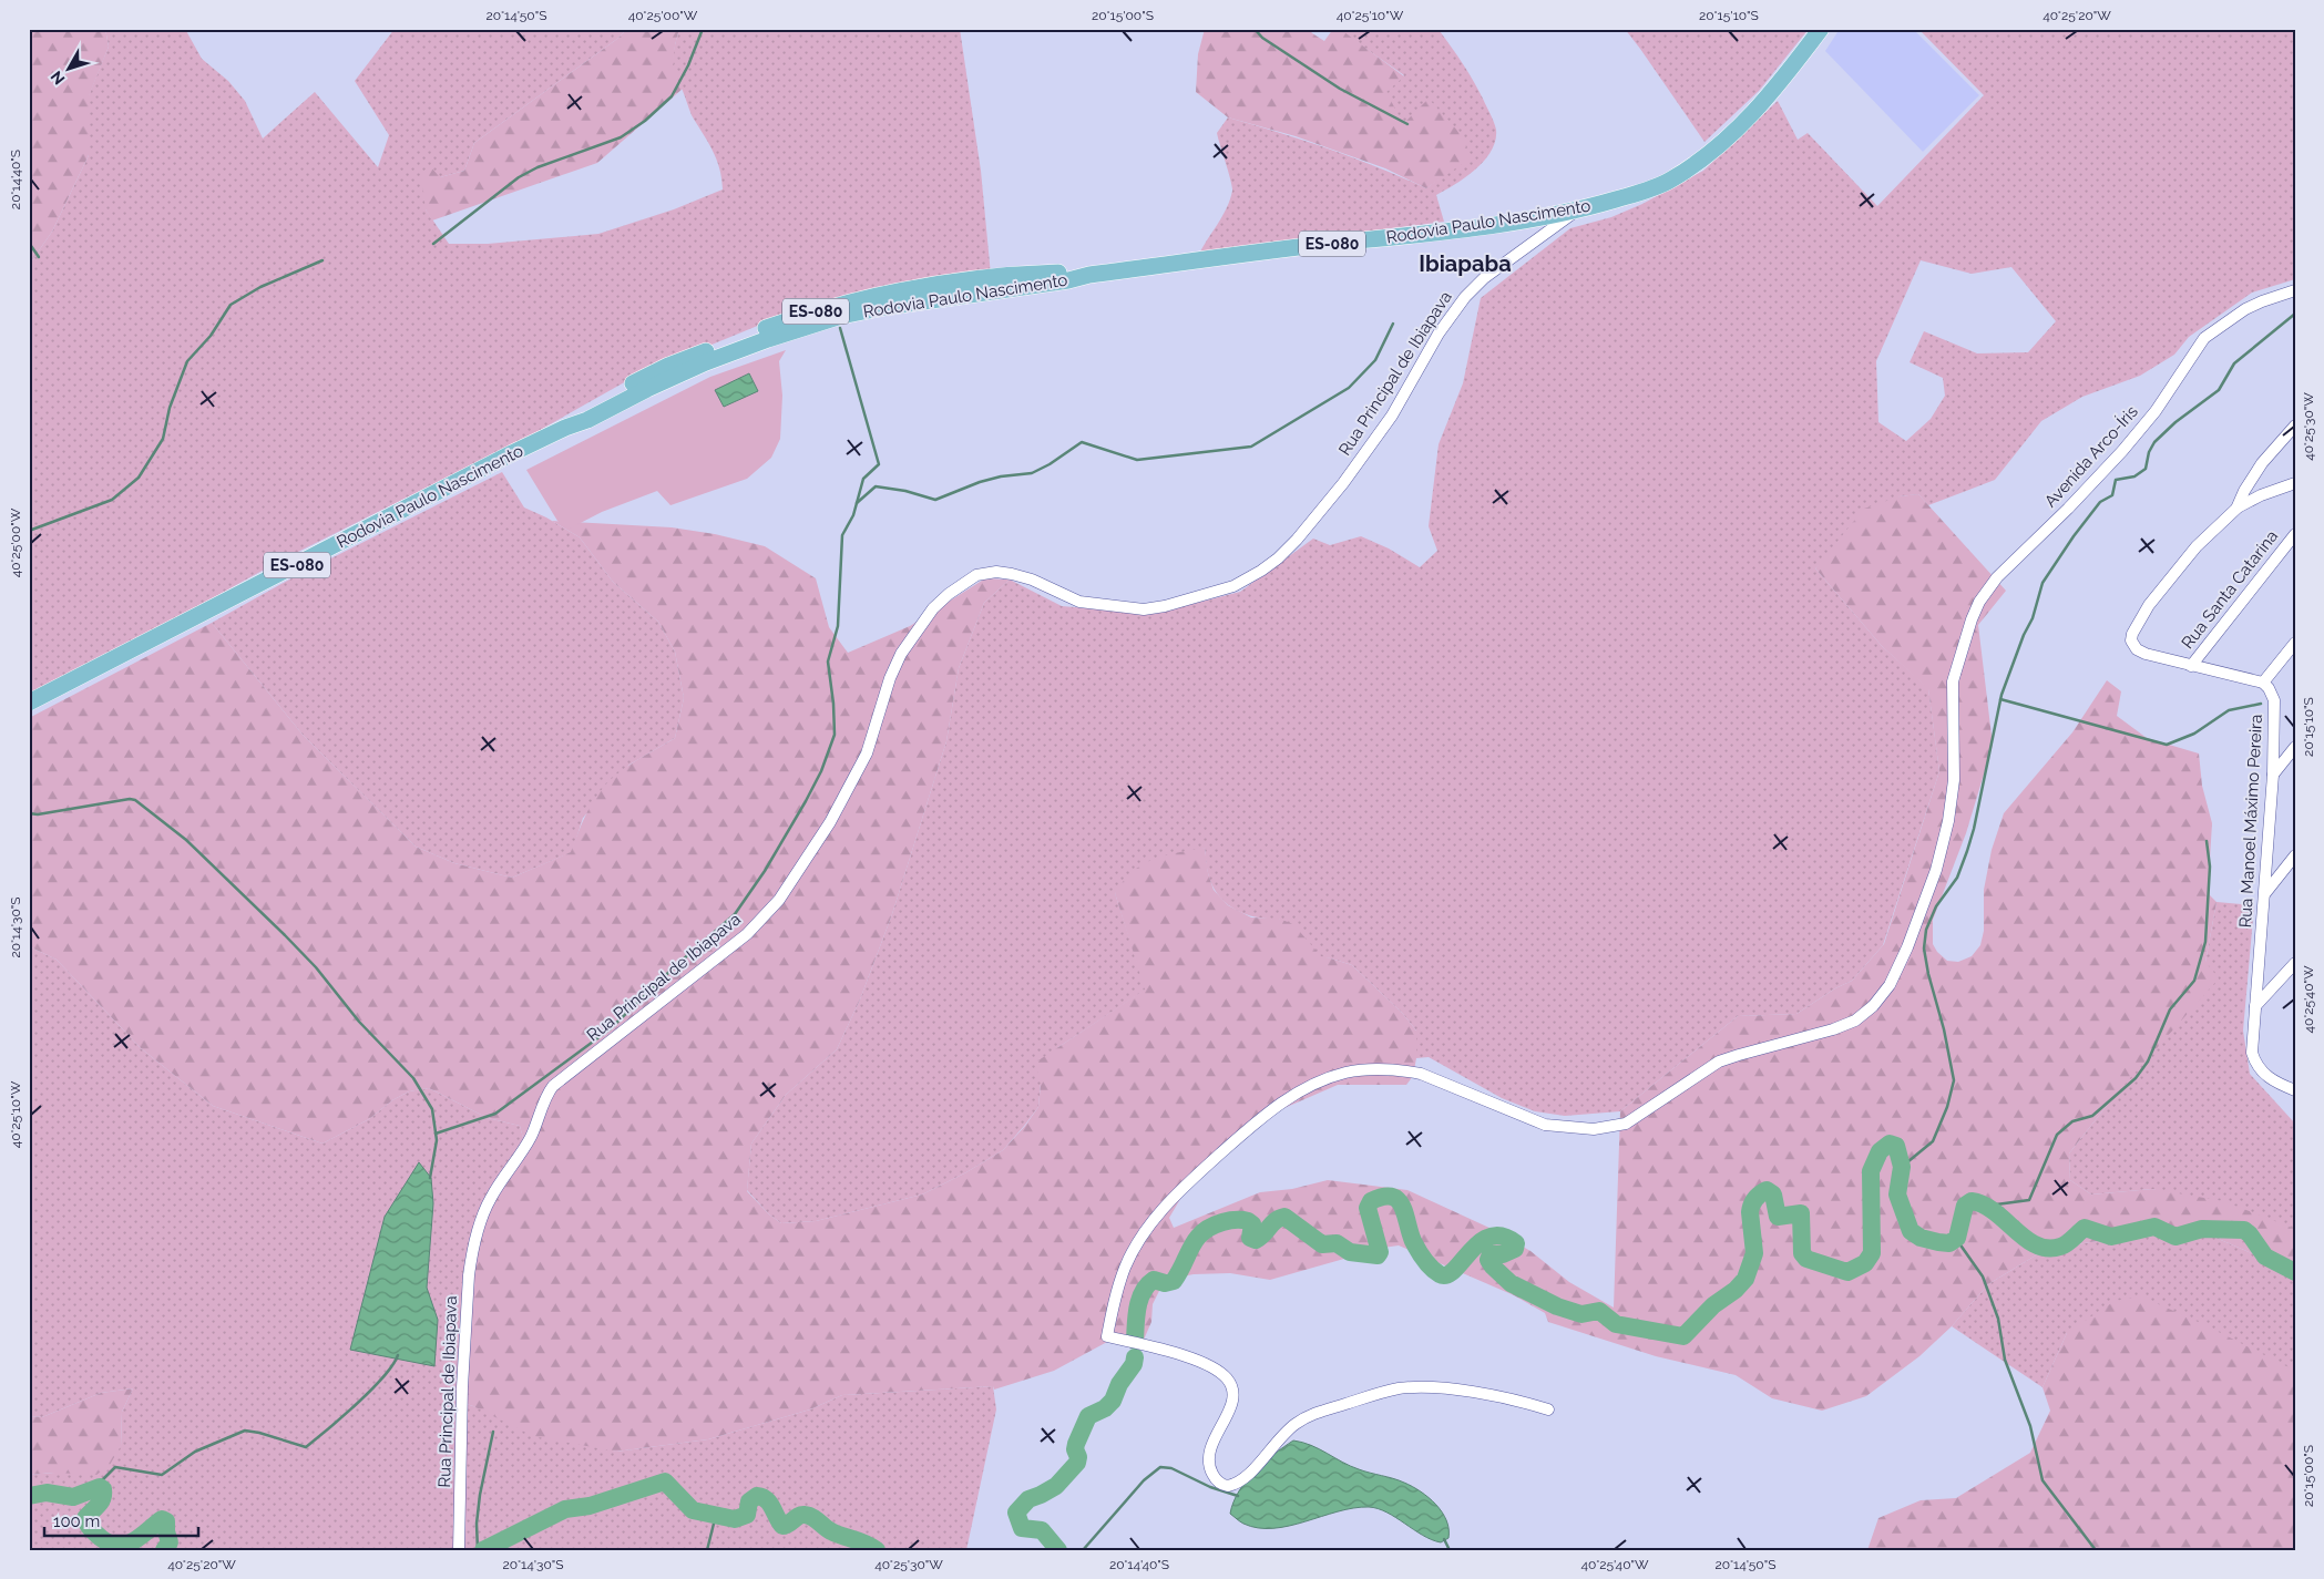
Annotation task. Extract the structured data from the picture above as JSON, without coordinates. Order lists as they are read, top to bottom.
{
  "streets": {
    "main road": ["Rodovia Paulo Nascimento", "ES-080"],
    "street": [
      "Rua Principal de Ibiapava",
      "Avenida Arco-Íris",
      "Rua Santa Catarina",
      "Rua Manoel Máximo Pereira"
    ]
  },
  "crossings": [
    ["Rodovia Paulo Nascimento", "Rua Principal de Ibiapava"]
  ],
  "districts": ["Ibiapaba"],
  "scale_bar": "100 m",
  "north": "bottom left",
  "coordinates": [
    "20°14'50\"S",
    "40°25'00\"W",
    "20°15'00\"S",
    "40°25'10\"W",
    "20°15'10\"S",
    "40°25'20\"W",
    "20°14'40\"S",
    "40°25'30\"W",
    "20°14'30\"S",
    "40°25'40\"W"
  ]
}
